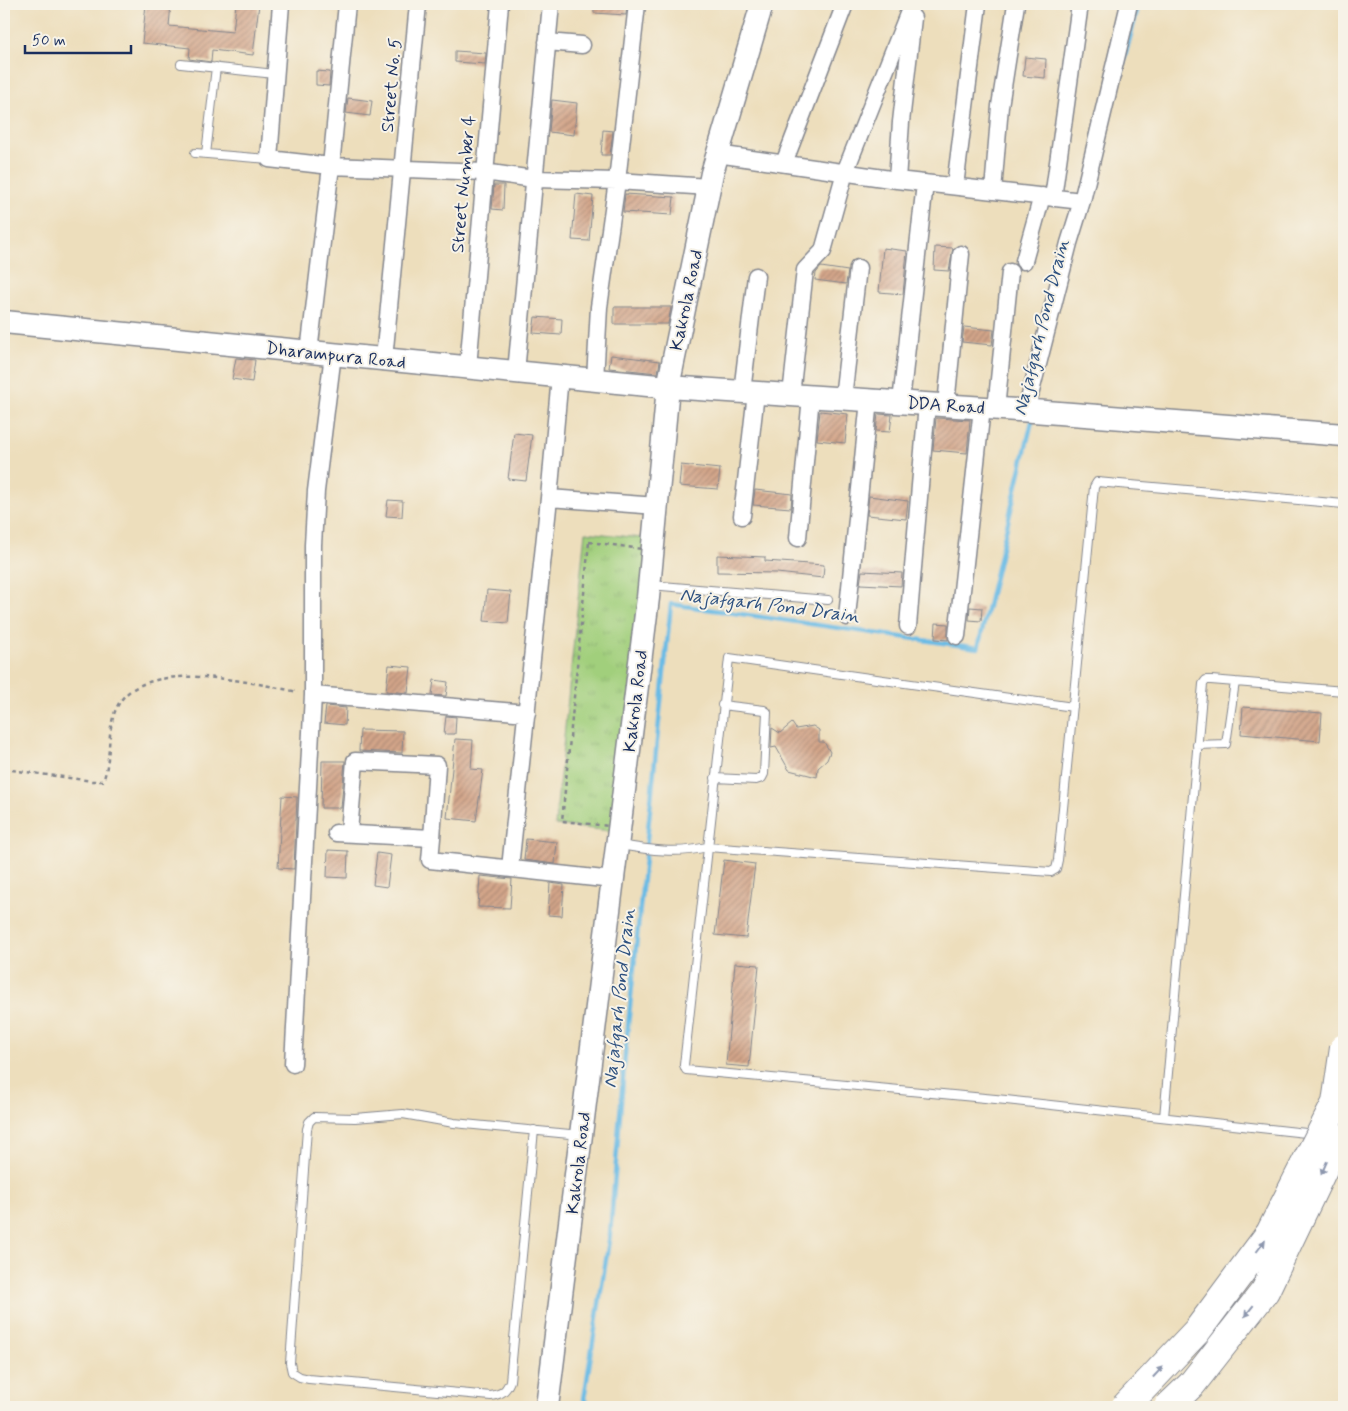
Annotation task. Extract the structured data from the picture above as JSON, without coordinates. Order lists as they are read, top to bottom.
{
  "streets": {
    "street": [
      "Street No. 5",
      "Street Number 4",
      "Kakrola Road",
      "Dharampura Road",
      "DDA Road"
    ]
  },
  "crossings": [
    ["Street No. 5", "Dharampura Road"],
    ["Street Number 4", "Dharampura Road"],
    ["Kakrola Road", "Dharampura Road"],
    ["Kakrola Road", "DDA Road"],
    ["Dharampura Road", "DDA Road"]
  ],
  "water": ["Najafgarh Pond Drain"],
  "scale_bar": "50 m"
}
